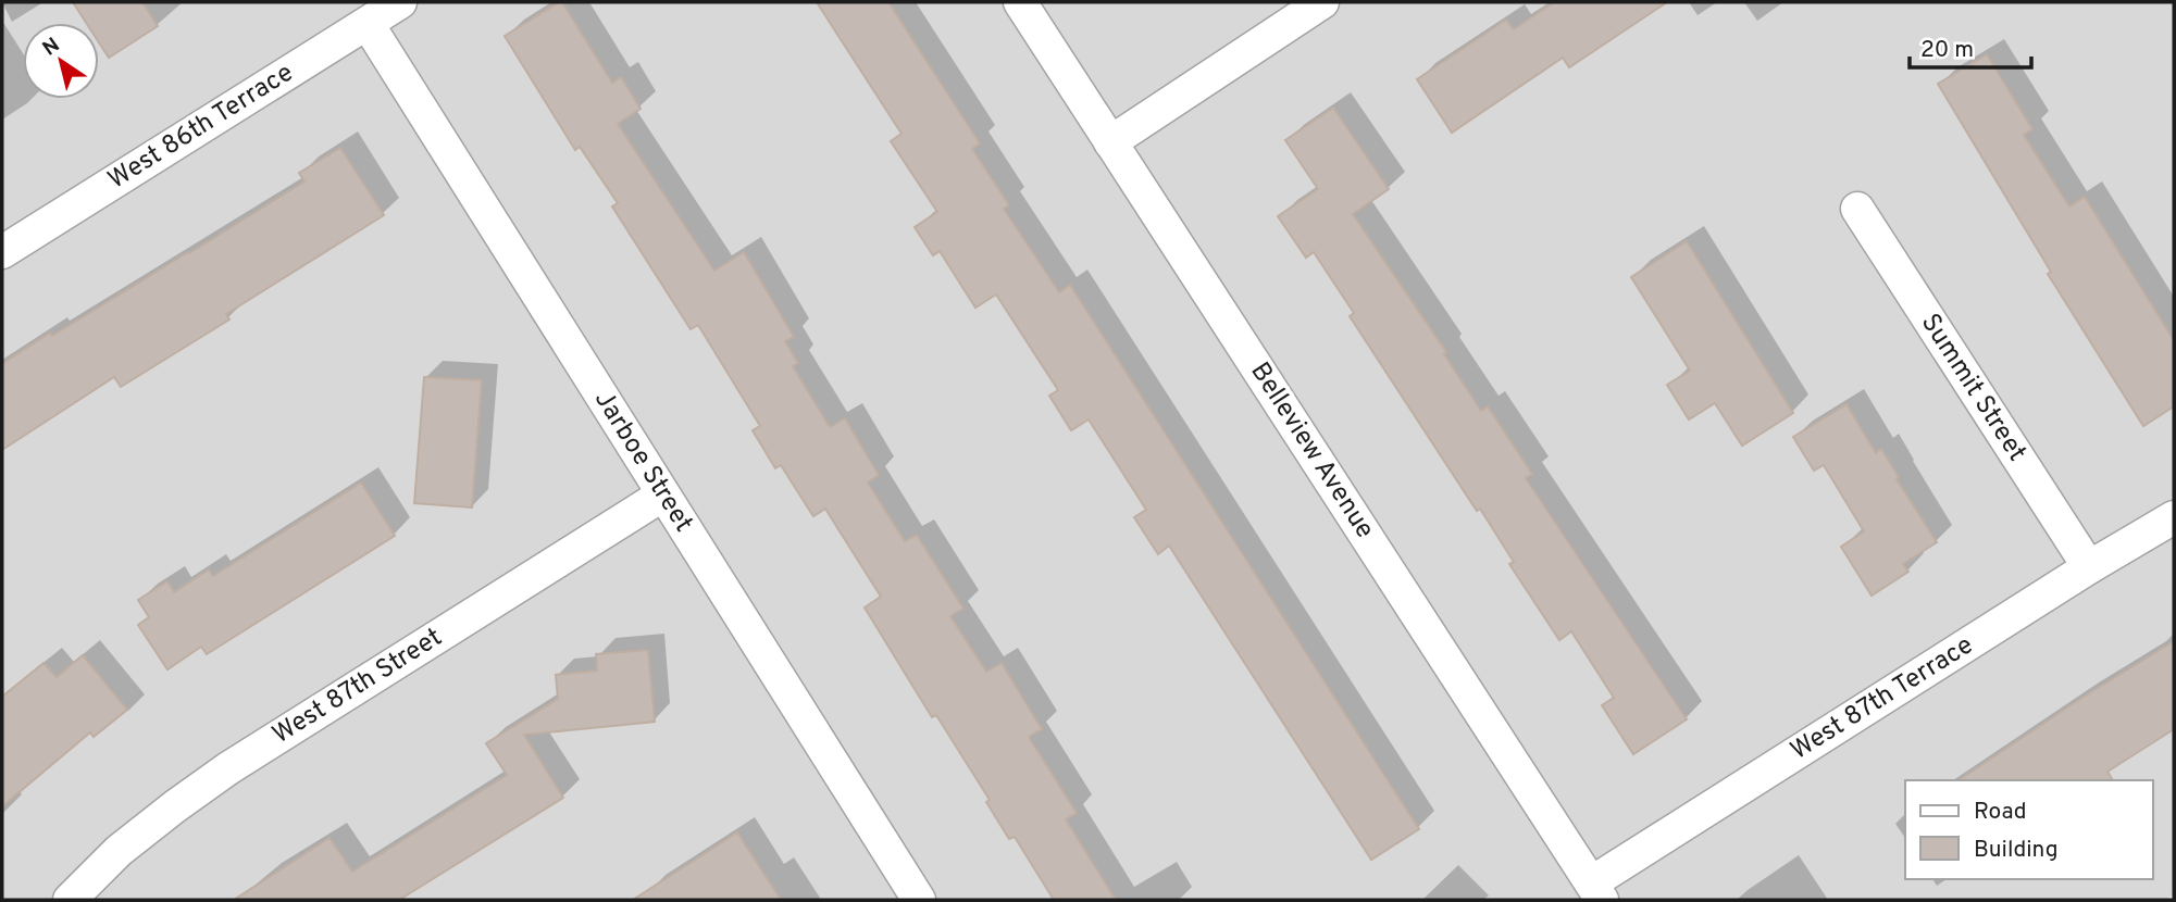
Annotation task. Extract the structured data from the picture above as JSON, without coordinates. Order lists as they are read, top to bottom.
{
  "streets": {
    "street": [
      "West 86th Terrace",
      "Summit Street",
      "Belleview Avenue",
      "Jarboe Street",
      "West 87th Street",
      "West 87th Terrace"
    ]
  },
  "crossings": [
    ["West 86th Terrace", "Jarboe Street"],
    ["Summit Street", "West 87th Terrace"],
    ["Belleview Avenue", "West 87th Terrace"],
    ["Jarboe Street", "West 87th Street"]
  ],
  "legend": ["Road", "Building"],
  "scale_bar": "20 m",
  "north": "top left"
}
